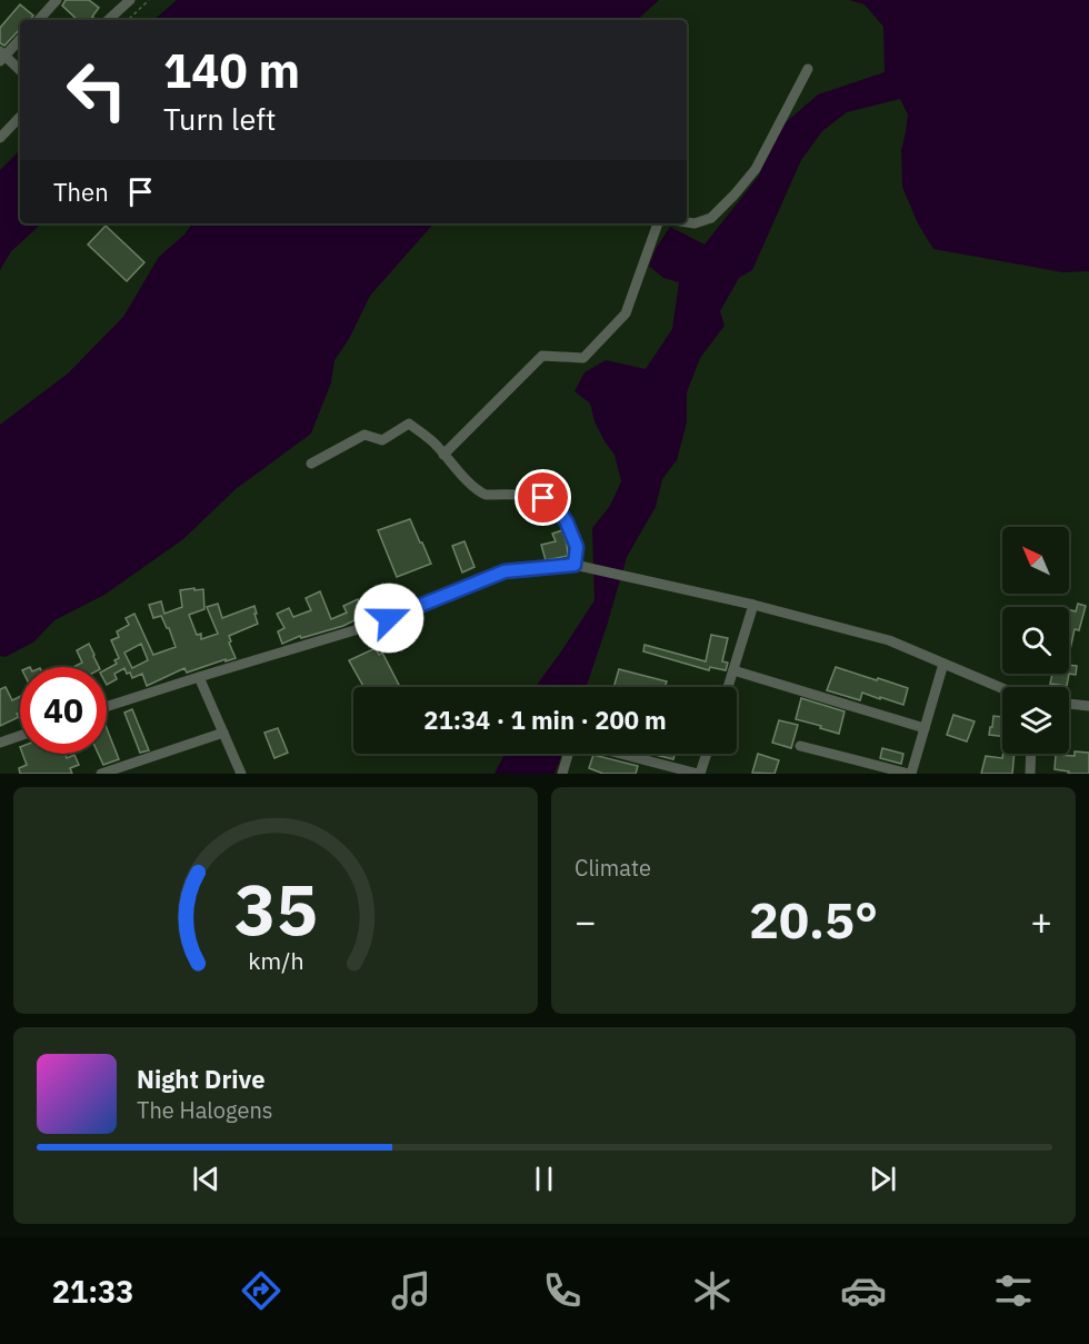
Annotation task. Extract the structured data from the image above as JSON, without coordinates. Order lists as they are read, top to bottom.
{
  "north": "top left",
  "page": {
    "turn": ["140 m", "Turn left"],
    "then": "Then",
    "limit": "40",
    "trip": "21:34 · 1 min · 200 m",
    "tile": "Climate",
    "heat": ["−", "20.5°", "+"],
    "song": ["Night Drive", "The Halogens"],
    "tabs": "21:33",
    "gauge": ["35", "km/h"]
  }
}
